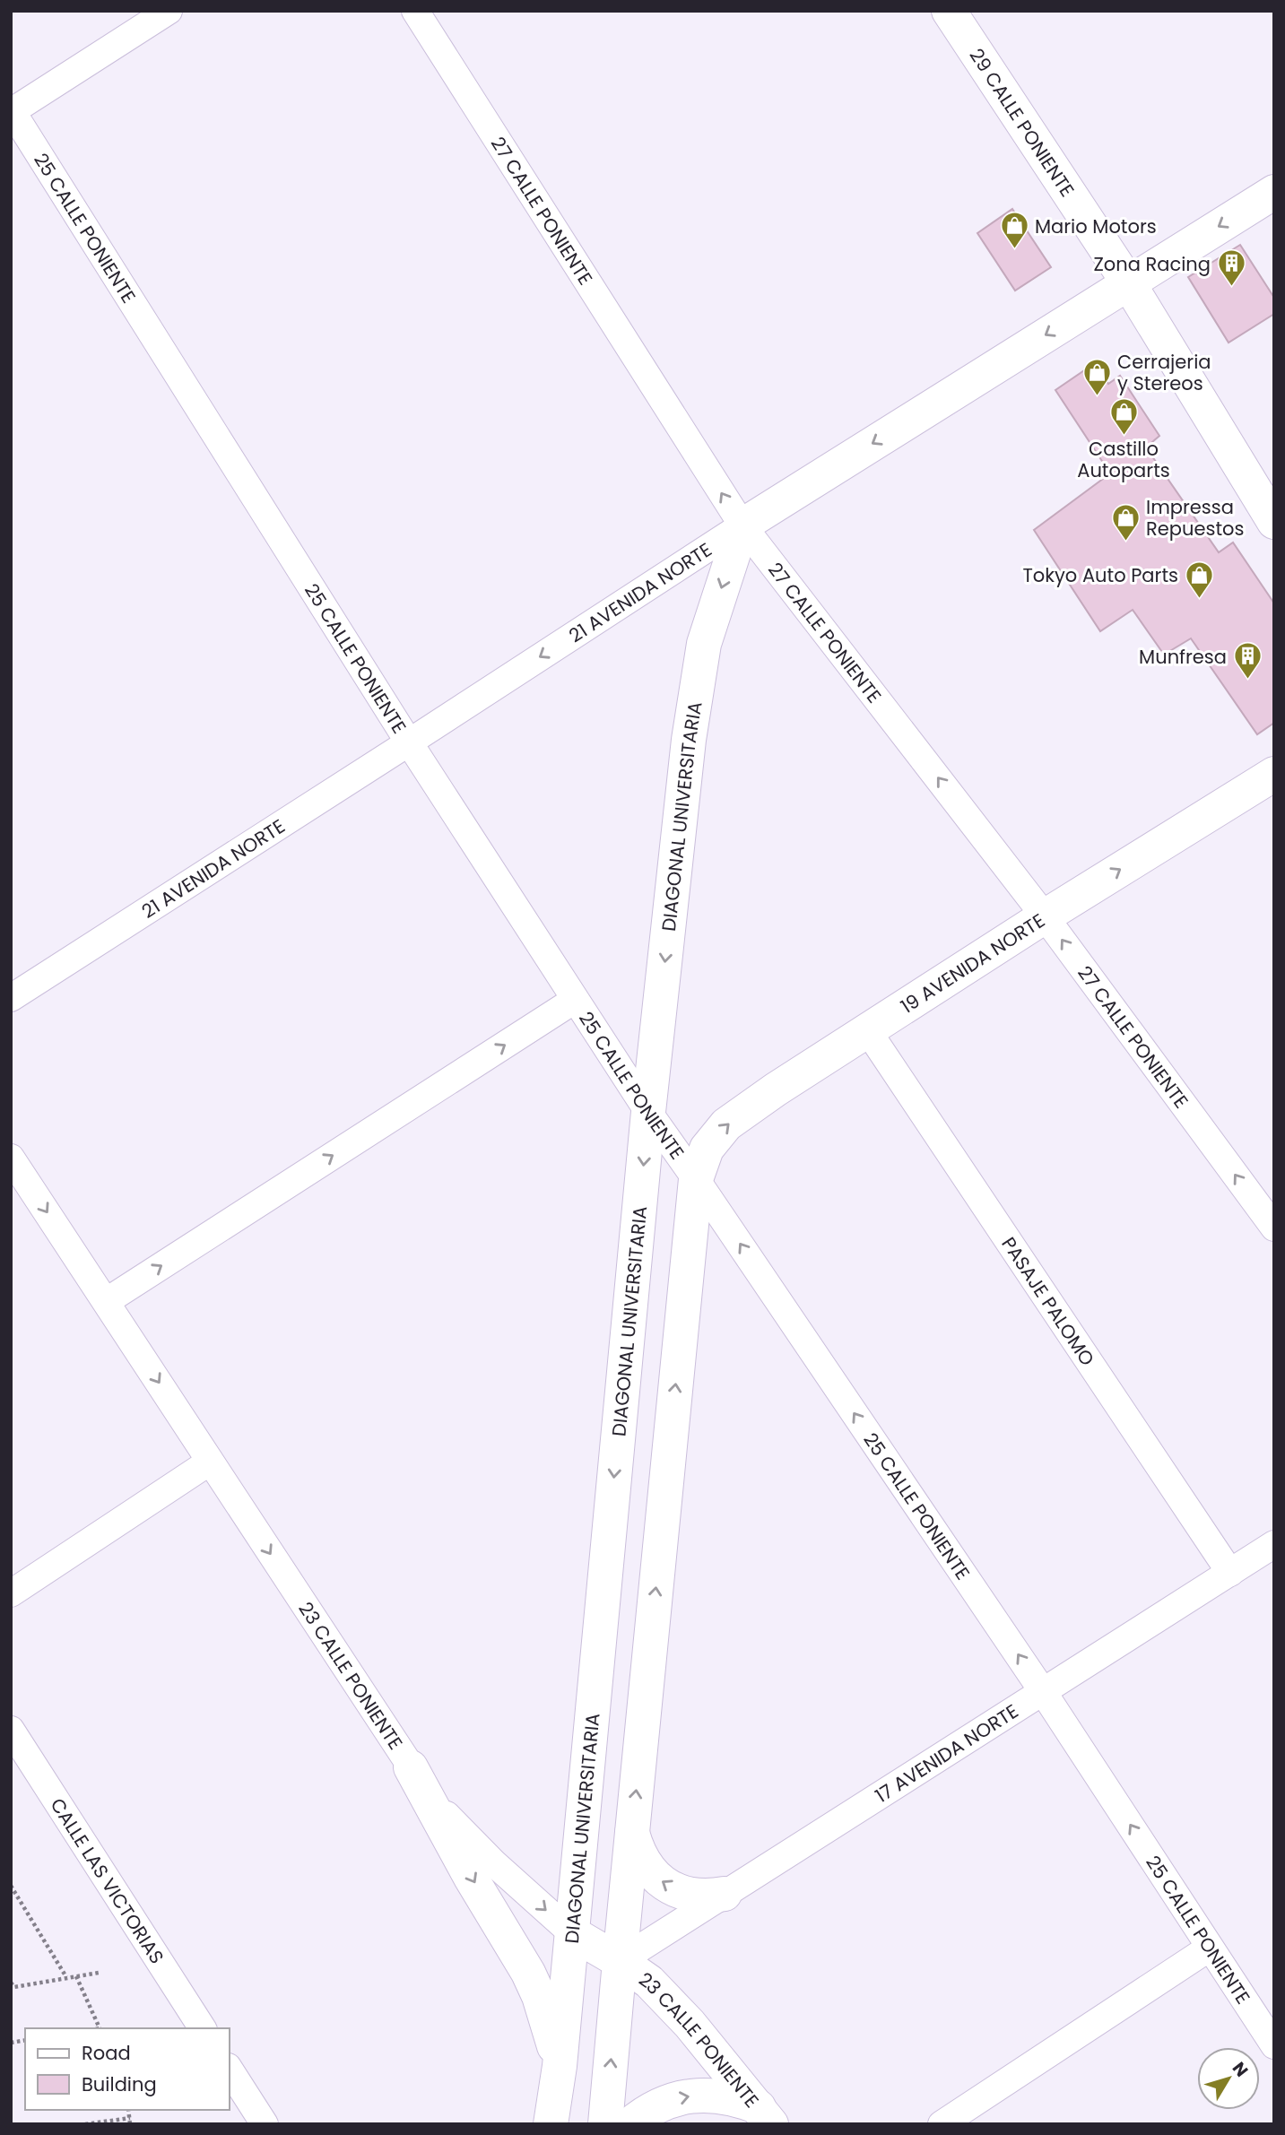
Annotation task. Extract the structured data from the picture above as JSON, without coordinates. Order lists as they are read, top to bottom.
{
  "streets": {
    "main road": [
      "29 CALLE PONIENTE",
      "21 AVENIDA NORTE",
      "DIAGONAL UNIVERSITARIA",
      "19 AVENIDA NORTE",
      "23 CALLE PONIENTE"
    ],
    "street": [
      "27 CALLE PONIENTE",
      "25 CALLE PONIENTE",
      "PASAJE PALOMO",
      "17 AVENIDA NORTE",
      "CALLE LAS VICTORIAS"
    ]
  },
  "crossings": [
    ["29 CALLE PONIENTE", "21 AVENIDA NORTE"],
    ["27 CALLE PONIENTE", "21 AVENIDA NORTE"],
    ["27 CALLE PONIENTE", "DIAGONAL UNIVERSITARIA"],
    ["27 CALLE PONIENTE", "19 AVENIDA NORTE"],
    ["25 CALLE PONIENTE", "21 AVENIDA NORTE"],
    ["25 CALLE PONIENTE", "DIAGONAL UNIVERSITARIA"],
    ["25 CALLE PONIENTE", "19 AVENIDA NORTE"],
    ["25 CALLE PONIENTE", "17 AVENIDA NORTE"],
    ["21 AVENIDA NORTE", "DIAGONAL UNIVERSITARIA"],
    ["DIAGONAL UNIVERSITARIA", "23 CALLE PONIENTE"],
    ["19 AVENIDA NORTE", "PASAJE PALOMO"],
    ["PASAJE PALOMO", "17 AVENIDA NORTE"],
    ["23 CALLE PONIENTE", "17 AVENIDA NORTE"]
  ],
  "one_way": [
    "27 CALLE PONIENTE",
    "25 CALLE PONIENTE",
    "21 AVENIDA NORTE",
    "19 AVENIDA NORTE",
    "23 CALLE PONIENTE"
  ],
  "places": {
    "shop": [
      "Mario Motors",
      "Cerrajeria y Stereos",
      "Castillo Autoparts",
      "Impressa Repuestos",
      "Tokyo Auto Parts"
    ],
    "building": ["Zona Racing", "Munfresa"]
  },
  "legend": ["Road", "Building"],
  "north": "top right"
}
